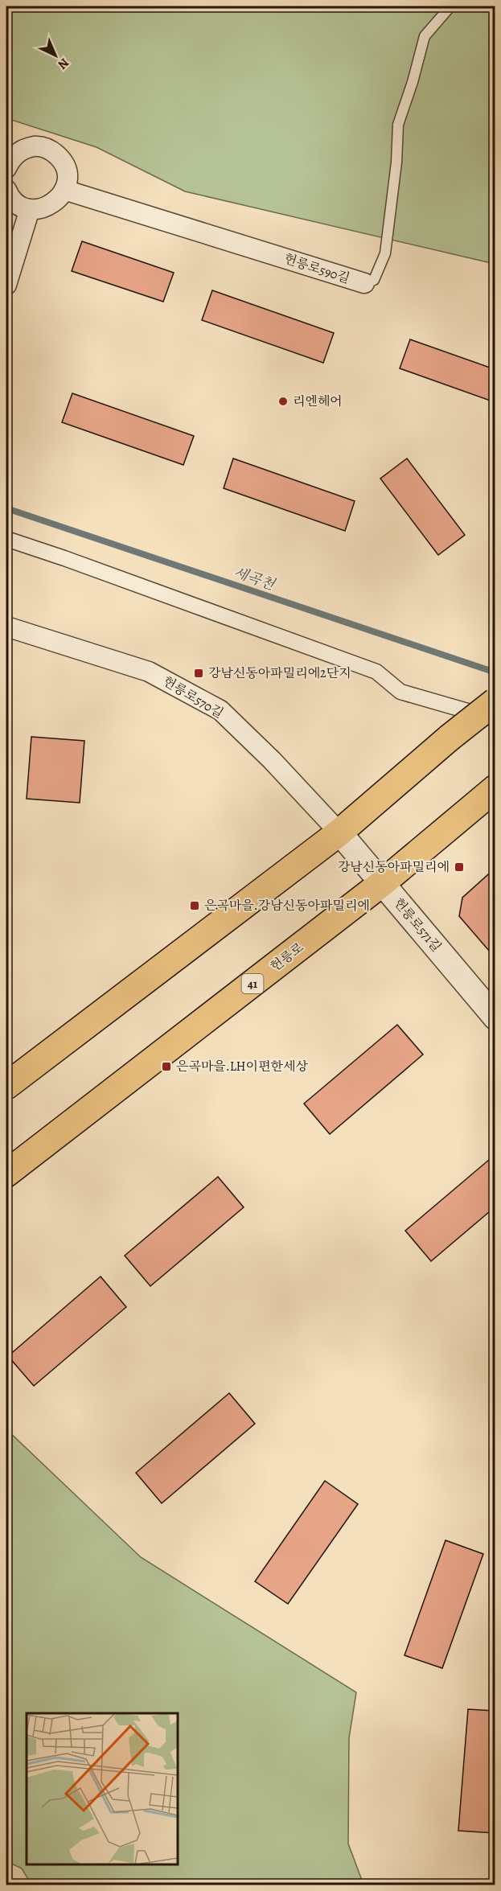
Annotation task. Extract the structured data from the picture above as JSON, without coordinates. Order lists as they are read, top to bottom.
{
  "streets": {
    "main road": ["헌릉로", "41"],
    "street": ["헌릉로590길", "헌릉로570길", "헌릉로571길"]
  },
  "crossings": [
    ["헌릉로570길", "헌릉로571길"],
    ["헌릉로571길", "헌릉로"]
  ],
  "water": ["세곡천"],
  "places": {
    "other": ["리엔헤어"],
    "transit": [
      "강남신동아파밀리에2단지",
      "강남신동아파밀리에",
      "은곡마을.강남신동아파밀리에",
      "은곡마을.LH이편한세상"
    ]
  },
  "north": "bottom right"
}
